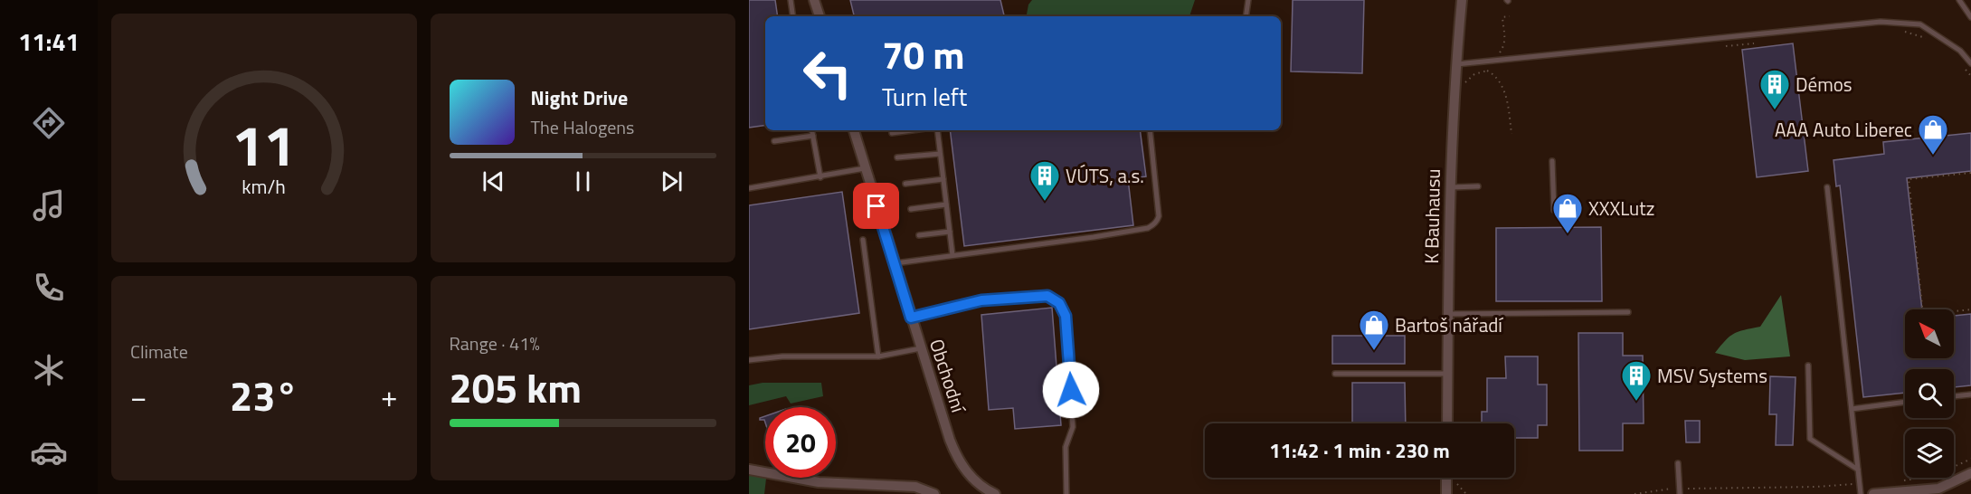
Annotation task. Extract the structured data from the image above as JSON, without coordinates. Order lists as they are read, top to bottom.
{
  "streets": {
    "street": ["K Bauhausu", "Obchodní"]
  },
  "places": {
    "building": ["Démos", "VÚTS, a.s.", "MSV Systems"],
    "shop": ["AAA Auto Liberec", "XXXLutz", "Bartoš nářadí"]
  },
  "north": "top left",
  "page": {
    "tabs": "11:41",
    "turn": ["70 m", "Turn left"],
    "song": ["Night Drive", "The Halogens"],
    "tile": [
      "Climate",
      ["Range · 41%", "205 km"]
    ],
    "heat": ["−", "23°", "+"],
    "limit": "20",
    "trip": "11:42 · 1 min · 230 m",
    "gauge": ["11", "km/h"]
  }
}
